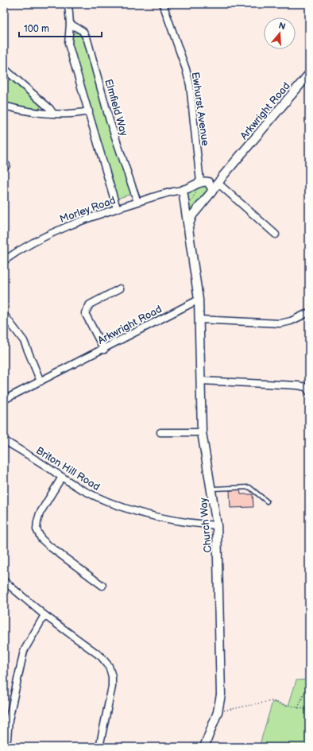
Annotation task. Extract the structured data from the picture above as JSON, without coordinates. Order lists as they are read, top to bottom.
{
  "streets": {
    "street": [
      "Elmfield Way",
      "Ewhurst Avenue",
      "Arkwright Road",
      "Morley Road",
      "Briton Hill Road",
      "Church Way"
    ]
  },
  "crossings": [
    ["Elmfield Way", "Morley Road"],
    ["Arkwright Road", "Church Way"],
    ["Briton Hill Road", "Church Way"]
  ],
  "scale_bar": "100 m",
  "north": "top"
}
